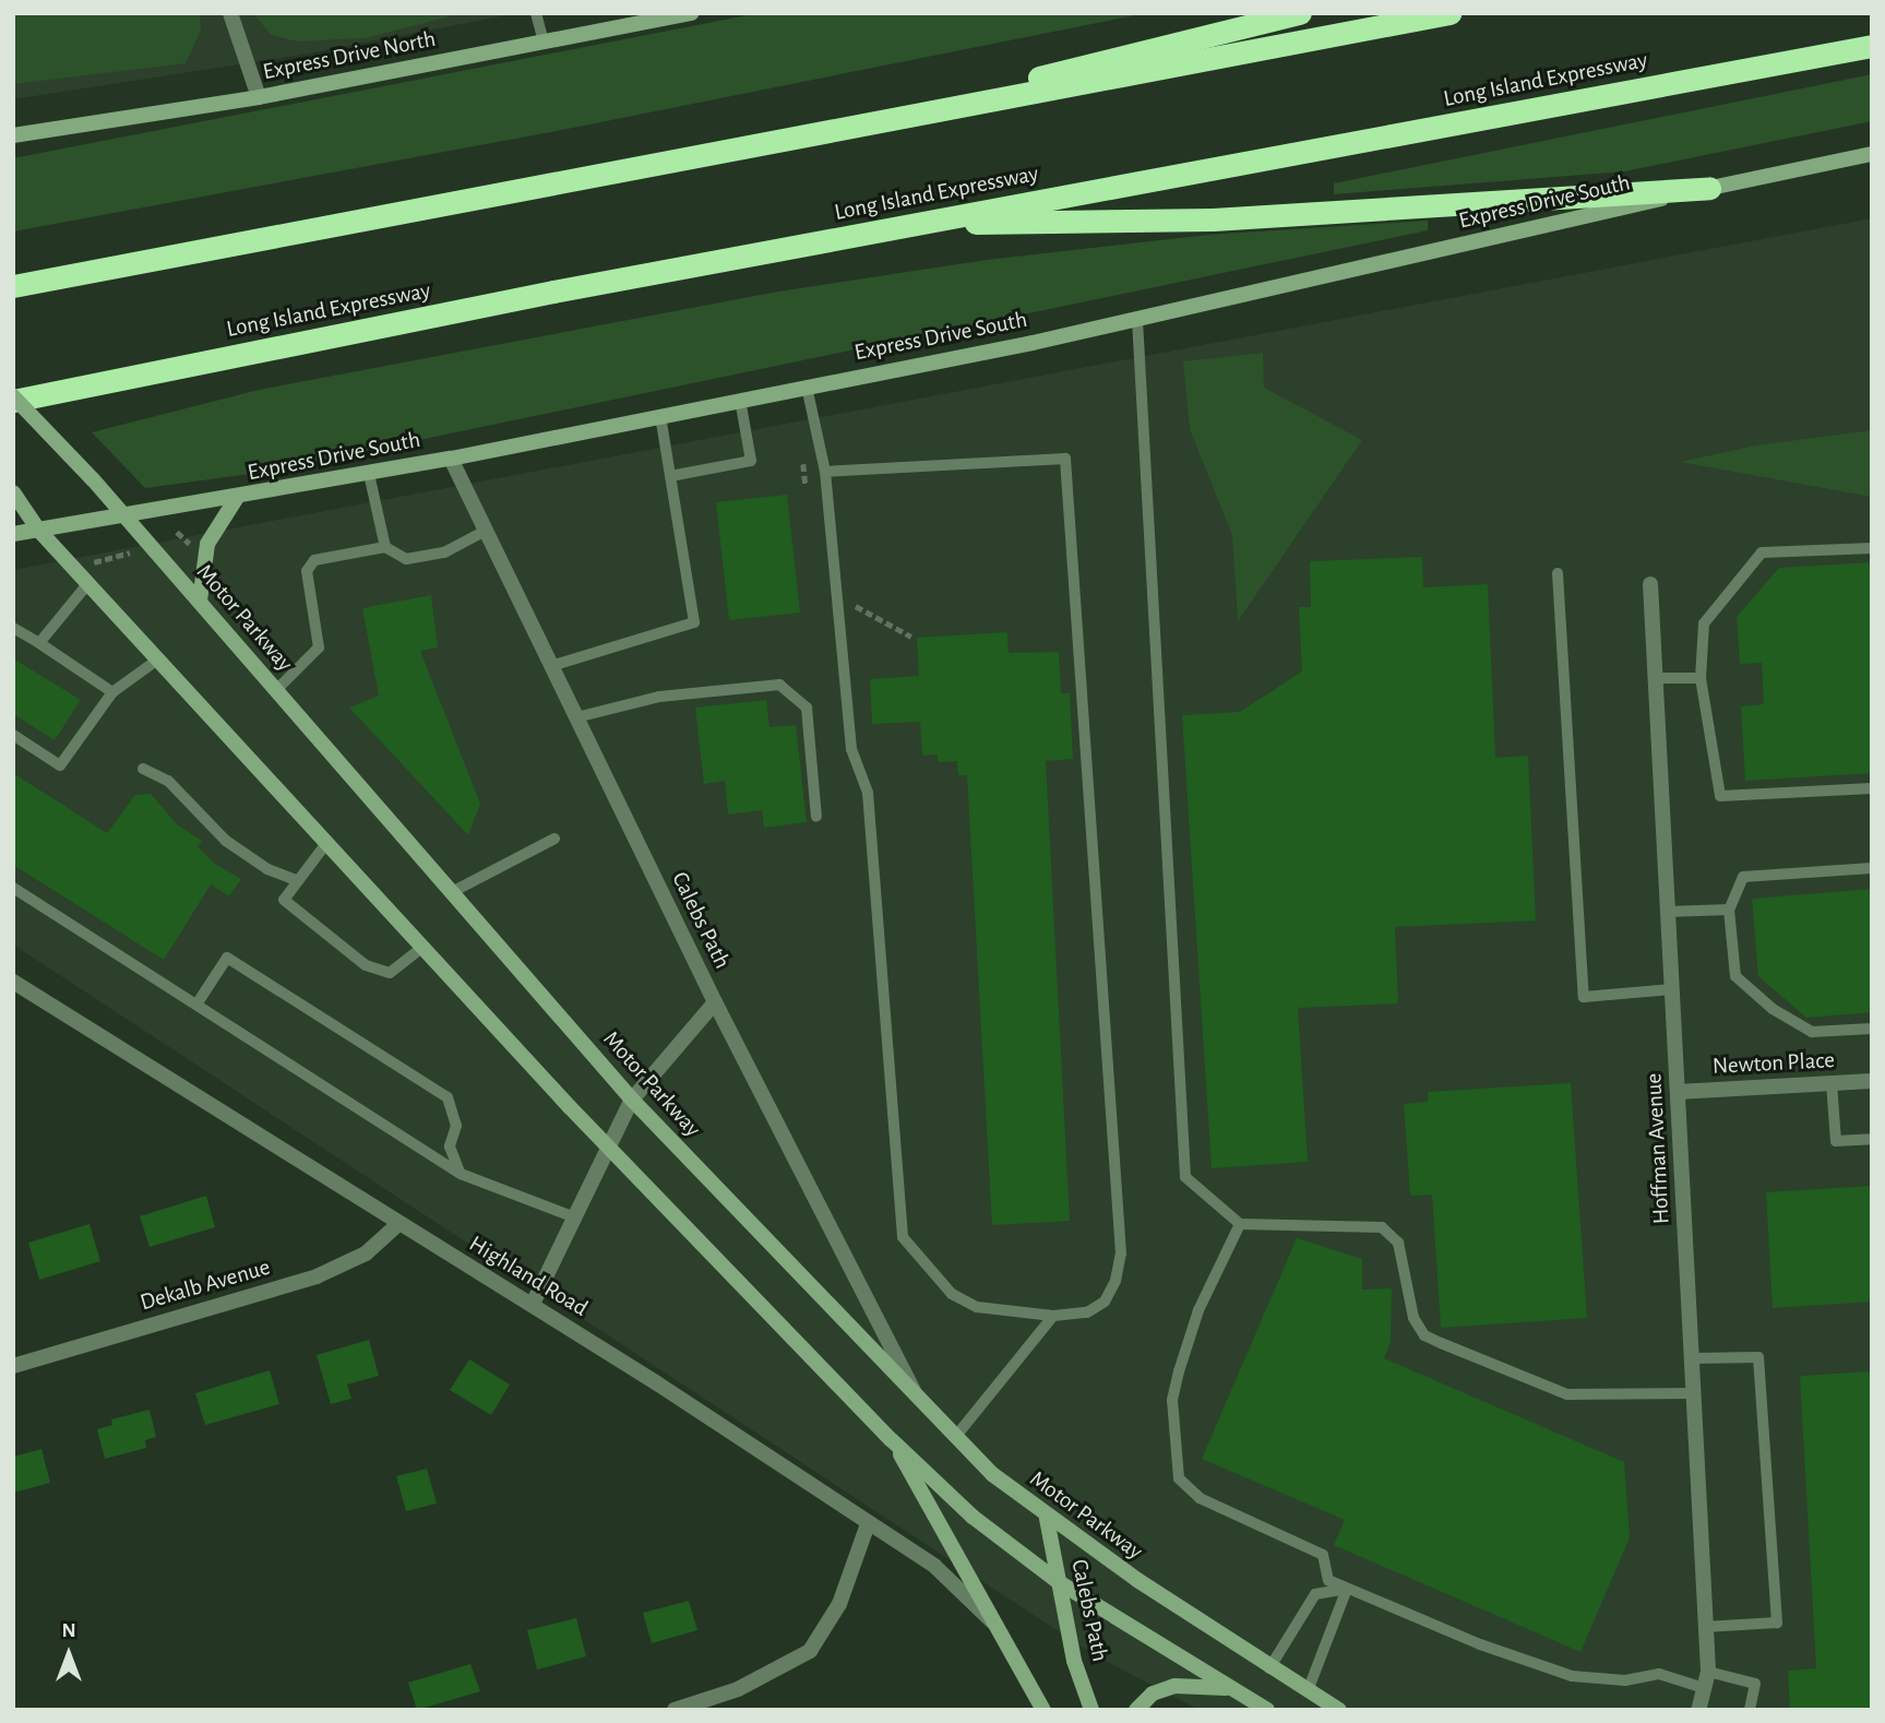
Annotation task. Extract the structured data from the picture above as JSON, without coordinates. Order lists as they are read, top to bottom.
{
  "streets": {
    "highway": ["Long Island Expressway"],
    "main road": [
      "Express Drive North",
      "Express Drive South",
      "Motor Parkway",
      "Calebs Path"
    ],
    "street": [
      "Newton Place",
      "Hoffman Avenue",
      "Highland Road",
      "Dekalb Avenue"
    ]
  },
  "crossings": [
    ["Long Island Expressway", "Motor Parkway"],
    ["Express Drive South", "Motor Parkway"],
    ["Express Drive South", "Calebs Path"],
    ["Motor Parkway", "Calebs Path"],
    ["Newton Place", "Hoffman Avenue"],
    ["Highland Road", "Dekalb Avenue"]
  ],
  "north": "top"
}
